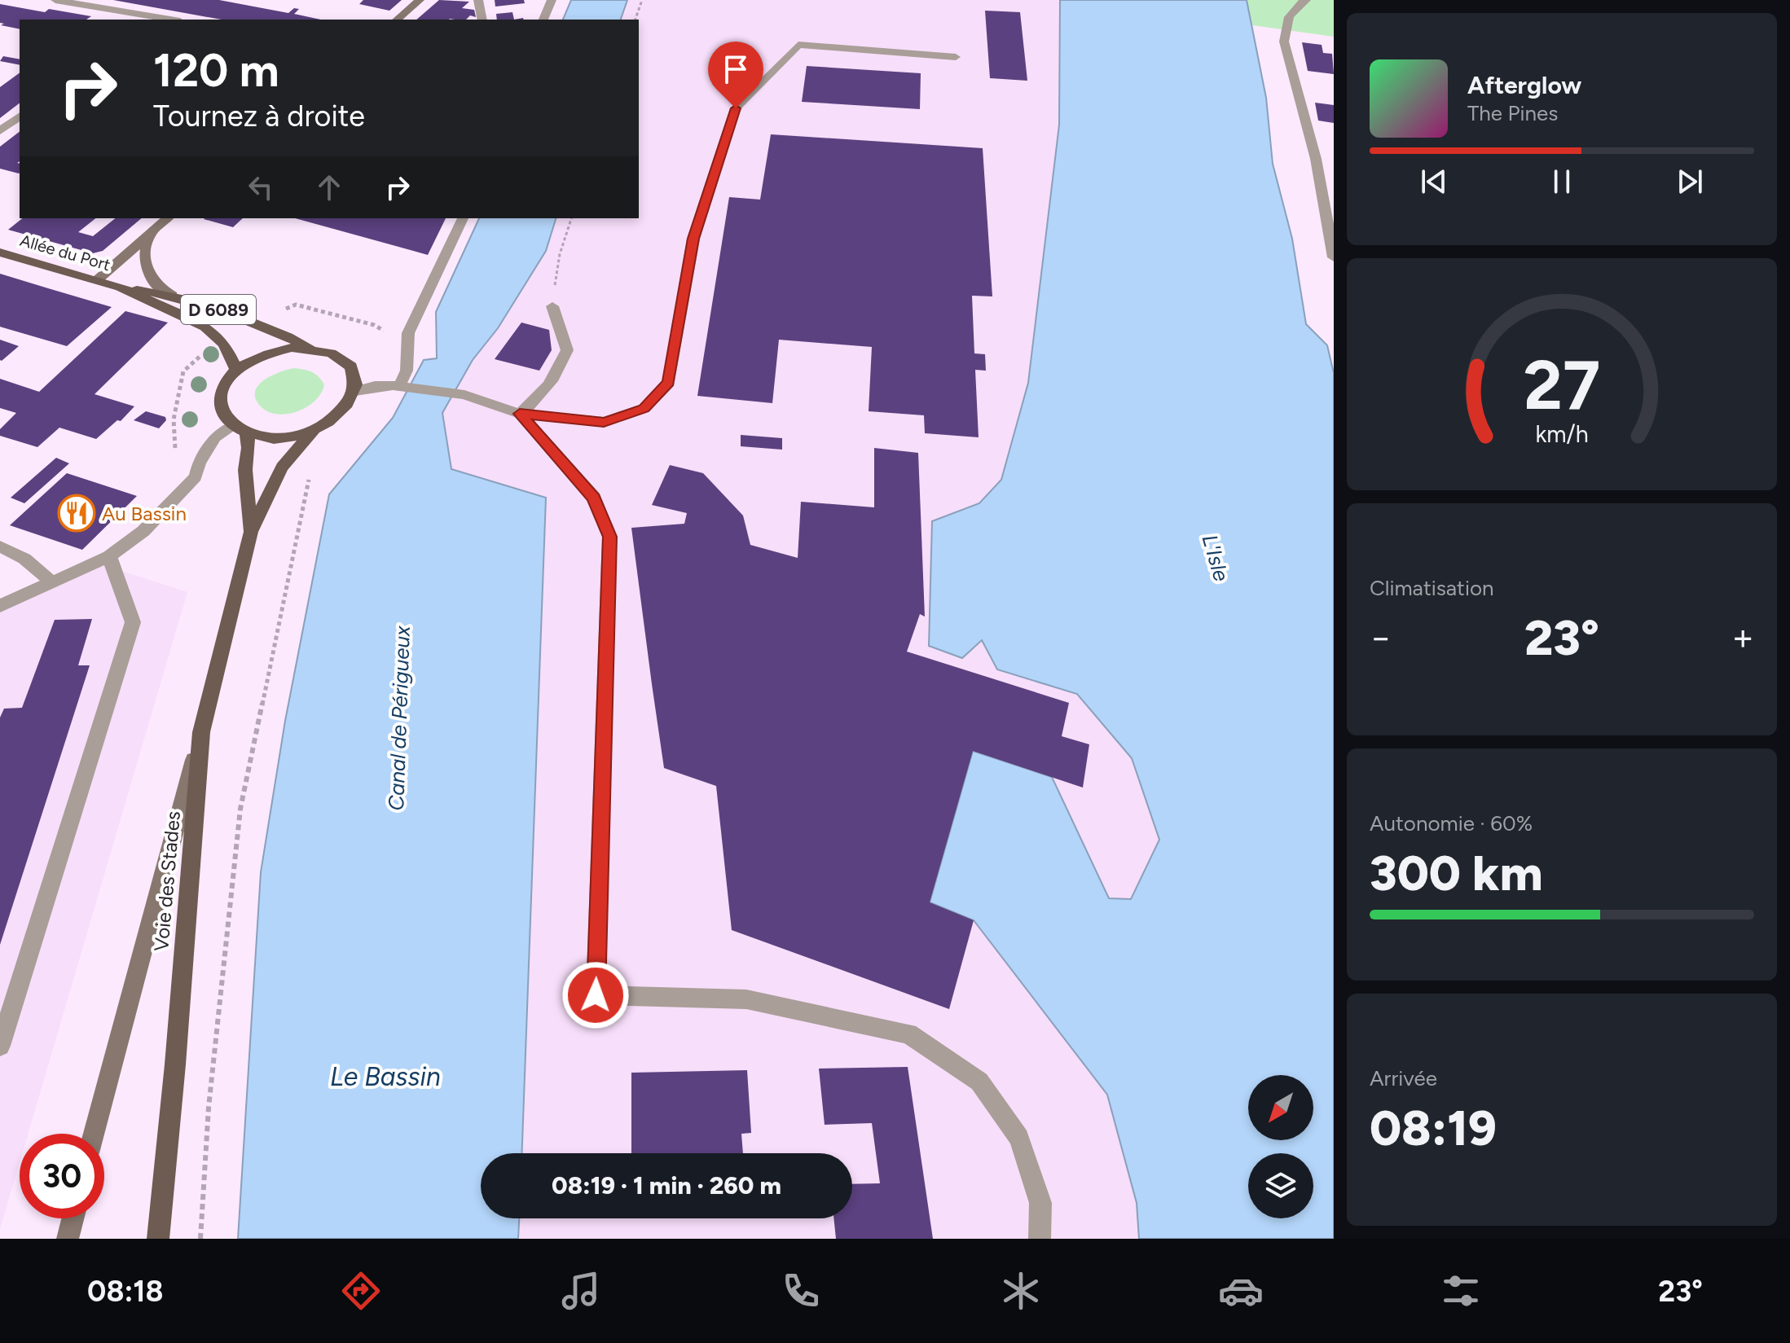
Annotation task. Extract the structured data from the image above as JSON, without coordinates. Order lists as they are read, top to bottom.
{
  "streets": {
    "main road": ["Allée du Port", "D 6089", "Voie des Stades"]
  },
  "crossings": [
    ["Allée du Port", "Voie des Stades"]
  ],
  "water": ["L'Isle", "Canal de Périgueux", "Le Bassin"],
  "places": {
    "restaurant": ["Au Bassin"]
  },
  "north": "bottom left",
  "page": {
    "turn": ["120 m", "Tournez à droite"],
    "song": ["Afterglow", "The Pines"],
    "tile": [
      "Climatisation",
      ["Autonomie · 60%", "300 km"],
      ["Arrivée", "08:19"]
    ],
    "heat": ["−", "23°", "+"],
    "limit": "30",
    "trip": "08:19 · 1 min · 260 m",
    "tabs": ["08:18", "23°"],
    "gauge": ["27", "km/h"]
  }
}
